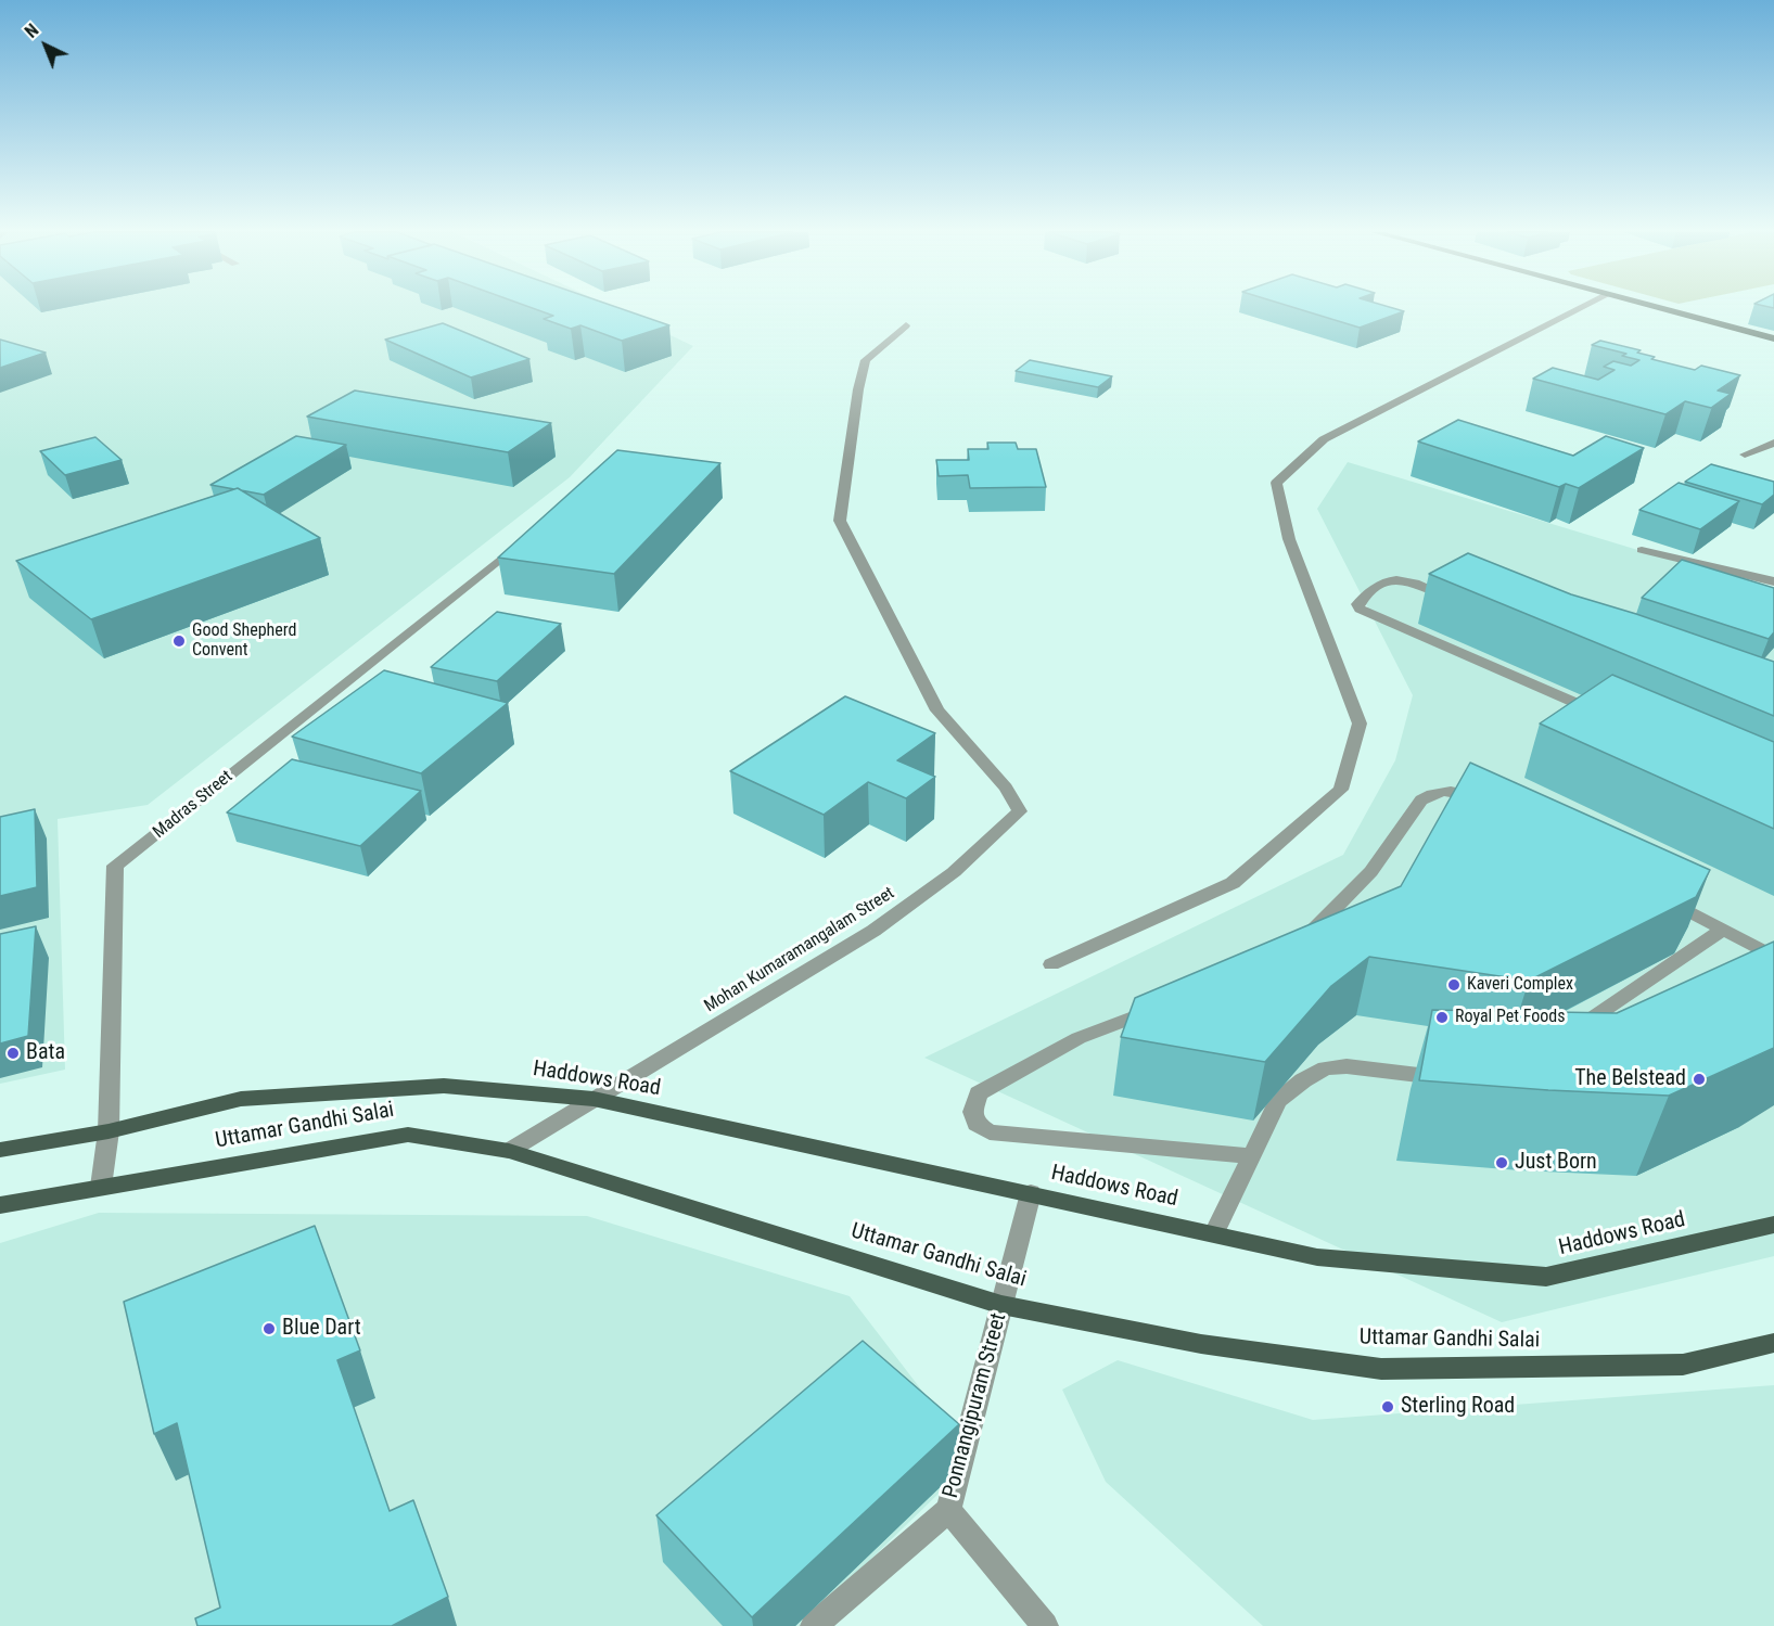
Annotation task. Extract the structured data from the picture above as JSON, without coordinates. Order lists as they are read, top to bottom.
{
  "streets": {
    "main road": ["Haddows Road", "Uttamar Gandhi Salai"],
    "street": ["Madras Street", "Mohan Kumaramangalam Street", "Ponnangipuram Street"]
  },
  "crossings": [
    ["Madras Street", "Uttamar Gandhi Salai"],
    ["Mohan Kumaramangalam Street", "Haddows Road"],
    ["Mohan Kumaramangalam Street", "Uttamar Gandhi Salai"],
    ["Haddows Road", "Uttamar Gandhi Salai"],
    ["Haddows Road", "Ponnangipuram Street"],
    ["Uttamar Gandhi Salai", "Ponnangipuram Street"]
  ],
  "places": [
    "Good Shepherd Convent",
    "Kaveri Complex",
    "Royal Pet Foods",
    "Bata",
    "The Belstead",
    "Just Born",
    "Blue Dart",
    "Sterling Road"
  ],
  "north": "top left"
}
